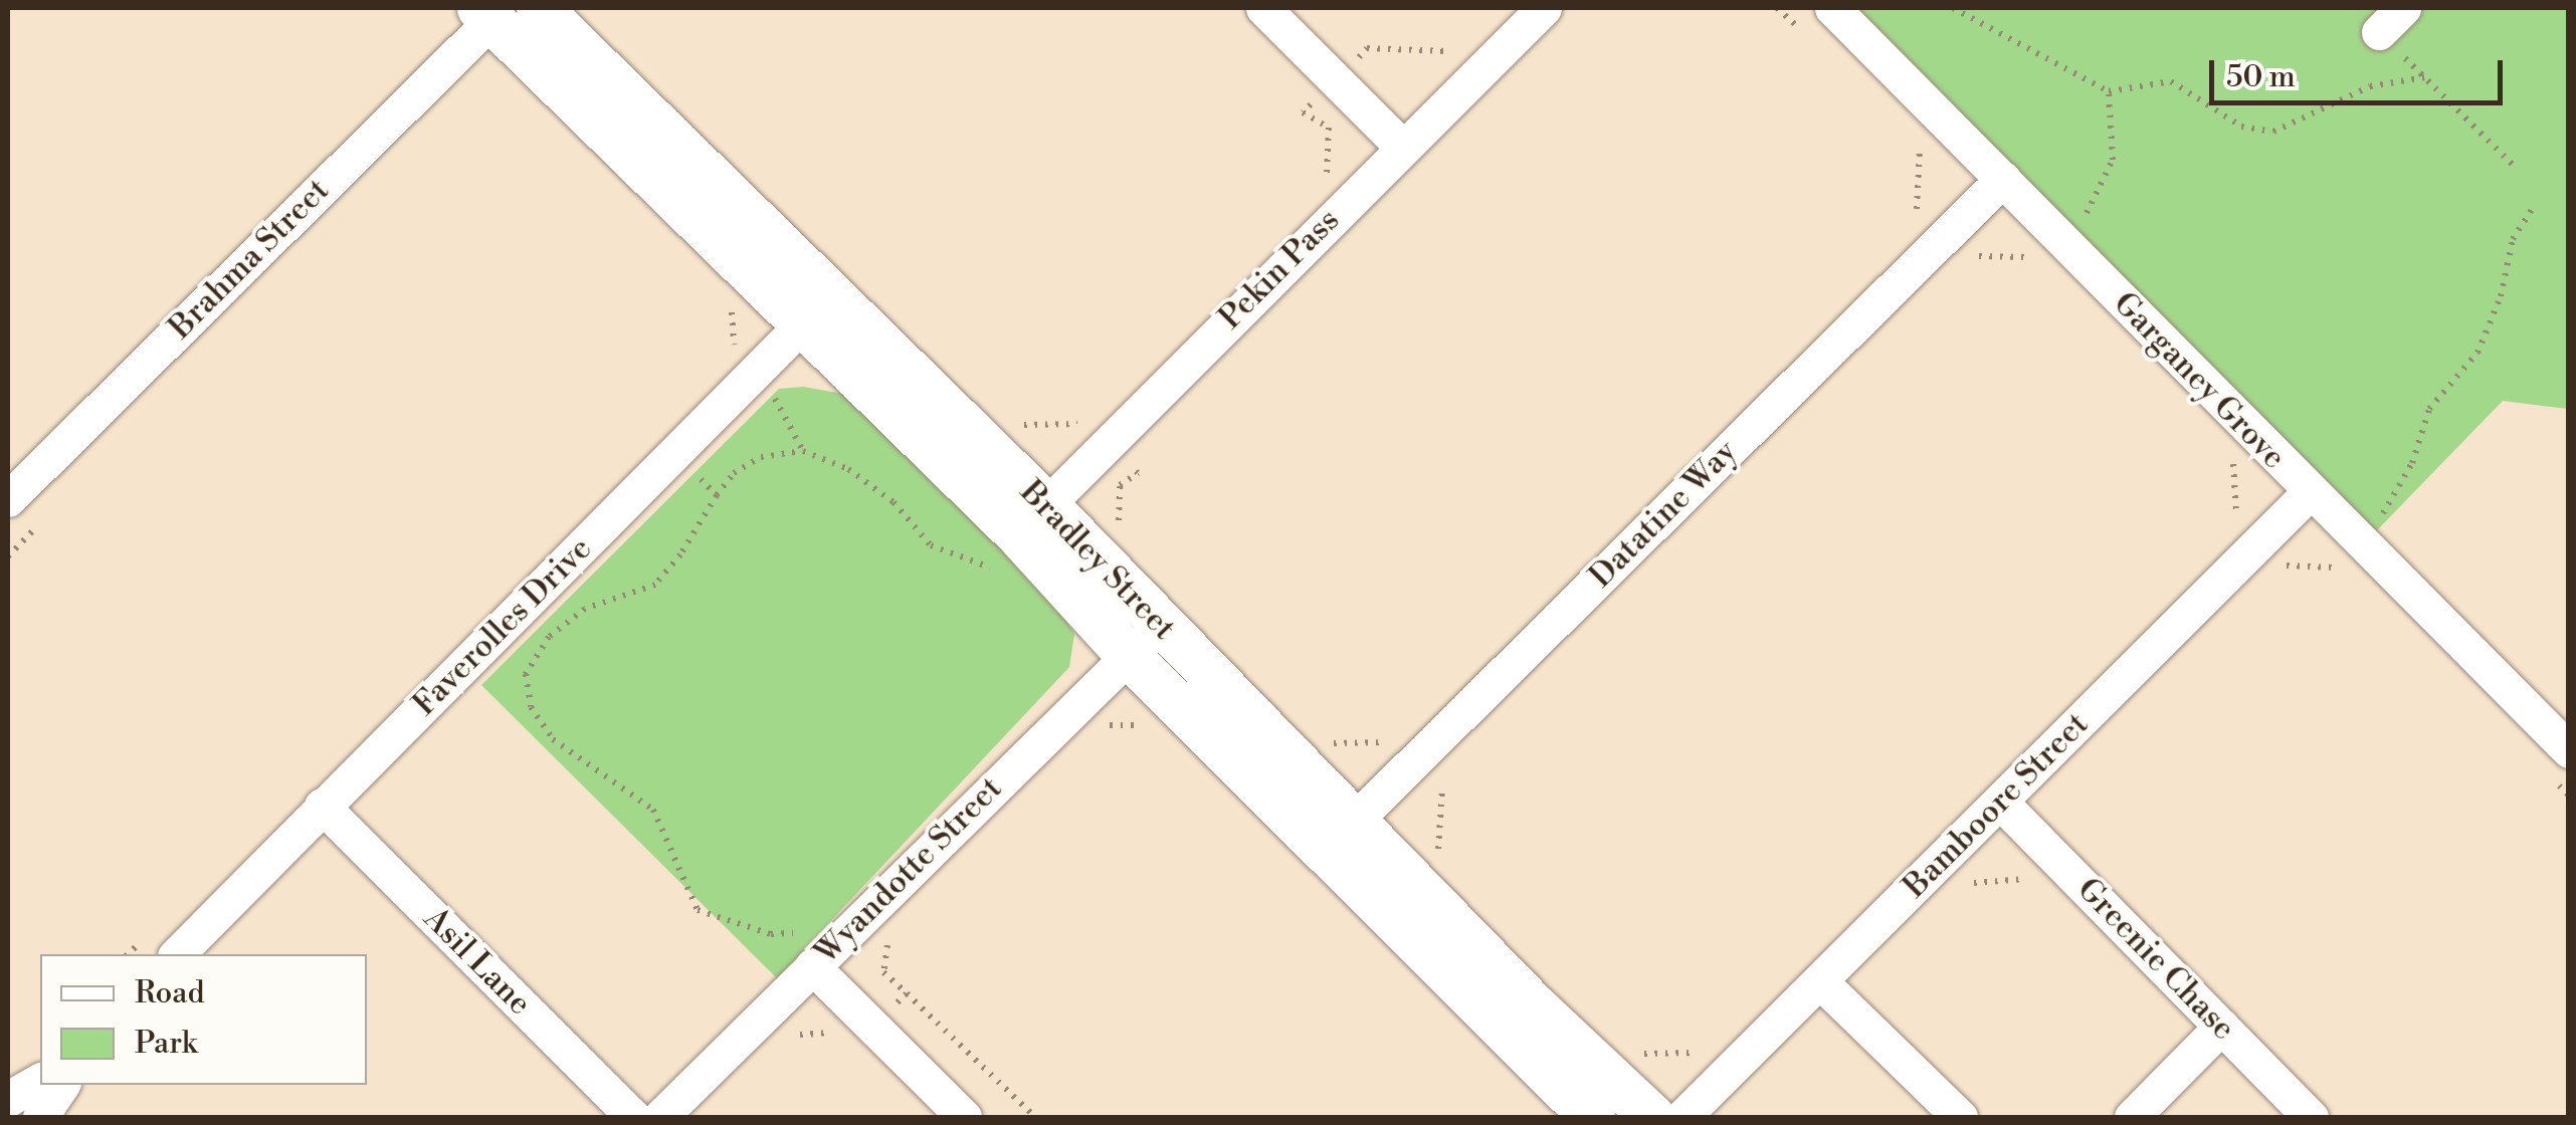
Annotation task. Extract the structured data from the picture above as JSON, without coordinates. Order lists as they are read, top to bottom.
{
  "streets": {
    "street": [
      "Brahma Street",
      "Pekin Pass",
      "Garganey Grove",
      "Datatine Way",
      "Bradley Street",
      "Faverolles Drive",
      "Bamboore Street",
      "Wyandotte Street",
      "Greenie Chase",
      "Asil Lane"
    ]
  },
  "crossings": [
    ["Brahma Street", "Bradley Street"],
    ["Pekin Pass", "Bradley Street"],
    ["Garganey Grove", "Datatine Way"],
    ["Garganey Grove", "Bamboore Street"],
    ["Datatine Way", "Bradley Street"],
    ["Bradley Street", "Faverolles Drive"],
    ["Bradley Street", "Wyandotte Street"],
    ["Faverolles Drive", "Asil Lane"],
    ["Bamboore Street", "Greenie Chase"]
  ],
  "legend": ["Road", "Park"],
  "scale_bar": "50 m"
}
